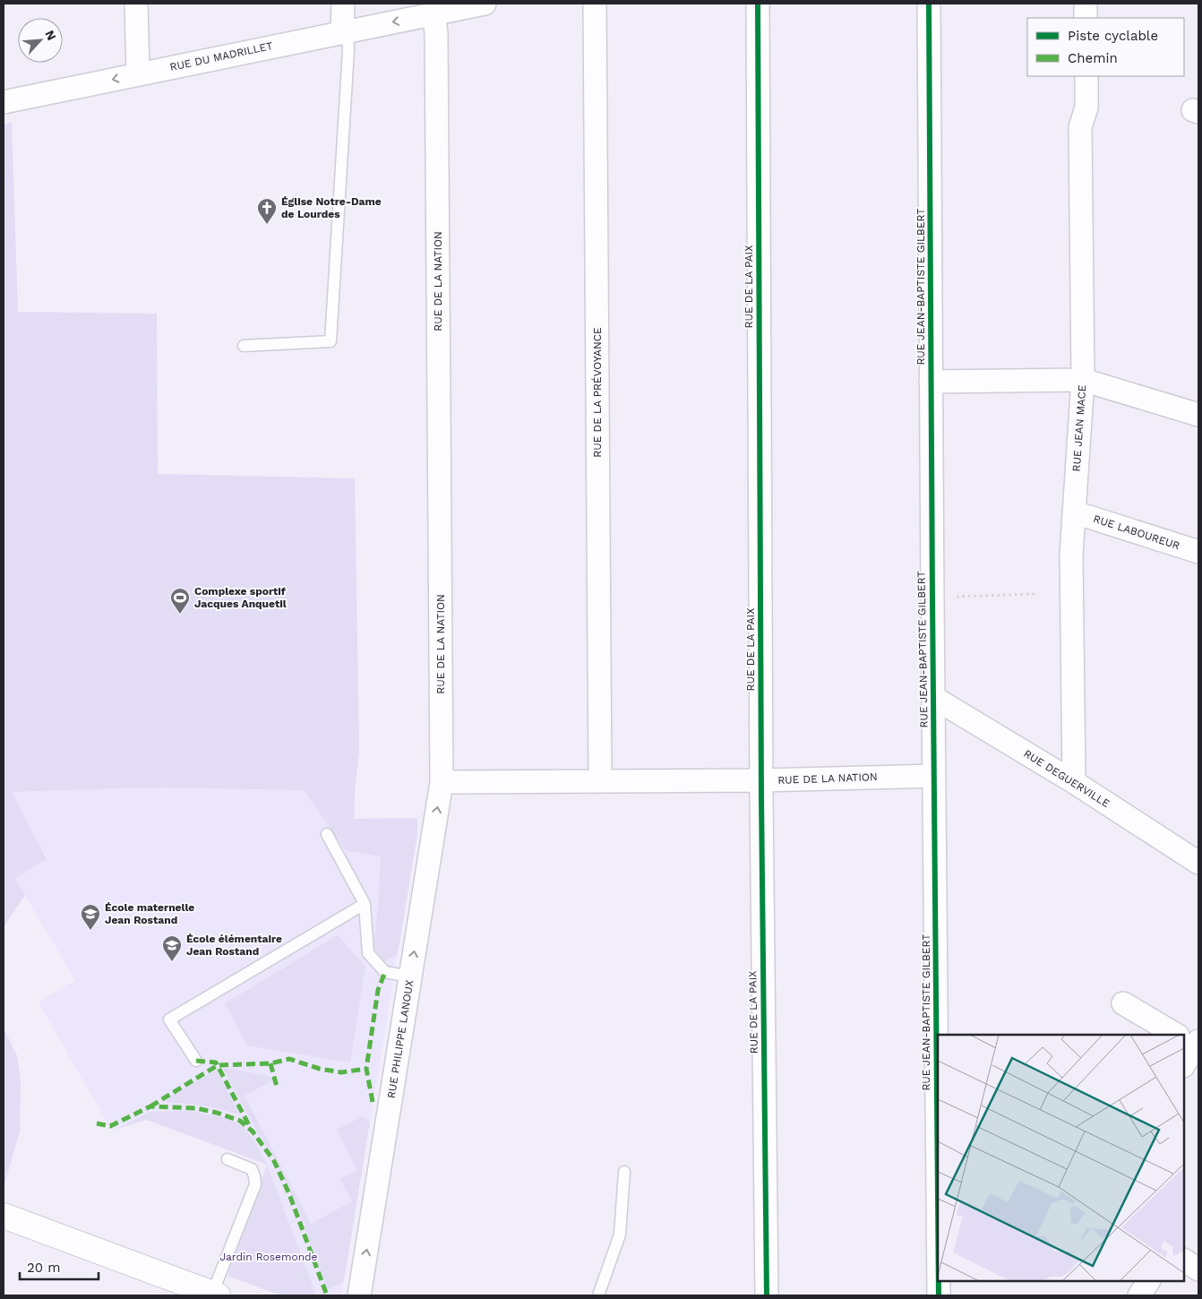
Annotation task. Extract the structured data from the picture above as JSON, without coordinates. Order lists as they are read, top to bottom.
{
  "streets": {
    "street": [
      "RUE DU MADRILLET",
      "RUE DE LA NATION",
      "RUE DE LA PAIX",
      "RUE JEAN-BAPTISTE GILBERT",
      "RUE DE LA PRÉVOYANCE",
      "RUE JEAN MACE",
      "RUE LABOUREUR",
      "RUE DEGUERVILLE",
      "RUE PHILIPPE LANOUX"
    ]
  },
  "crossings": [
    ["RUE DU MADRILLET", "RUE DE LA NATION"],
    ["RUE DE LA NATION", "RUE DE LA PAIX"],
    ["RUE DE LA NATION", "RUE JEAN-BAPTISTE GILBERT"],
    ["RUE DE LA NATION", "RUE DE LA PRÉVOYANCE"],
    ["RUE DE LA NATION", "RUE PHILIPPE LANOUX"],
    ["RUE JEAN-BAPTISTE GILBERT", "RUE DEGUERVILLE"],
    ["RUE JEAN MACE", "RUE LABOUREUR"],
    ["RUE JEAN MACE", "RUE DEGUERVILLE"]
  ],
  "one_way": ["RUE DU MADRILLET", "RUE PHILIPPE LANOUX"],
  "parks": ["Jardin Rosemonde"],
  "places": {
    "church": ["Église Notre-Dame de Lourdes"],
    "sports": ["Complexe sportif Jacques Anquetil"],
    "school or university": ["École maternelle Jean Rostand", "École élémentaire Jean Rostand"]
  },
  "legend": ["Piste cyclable", "Chemin"],
  "scale_bar": "20 m",
  "north": "top right"
}
